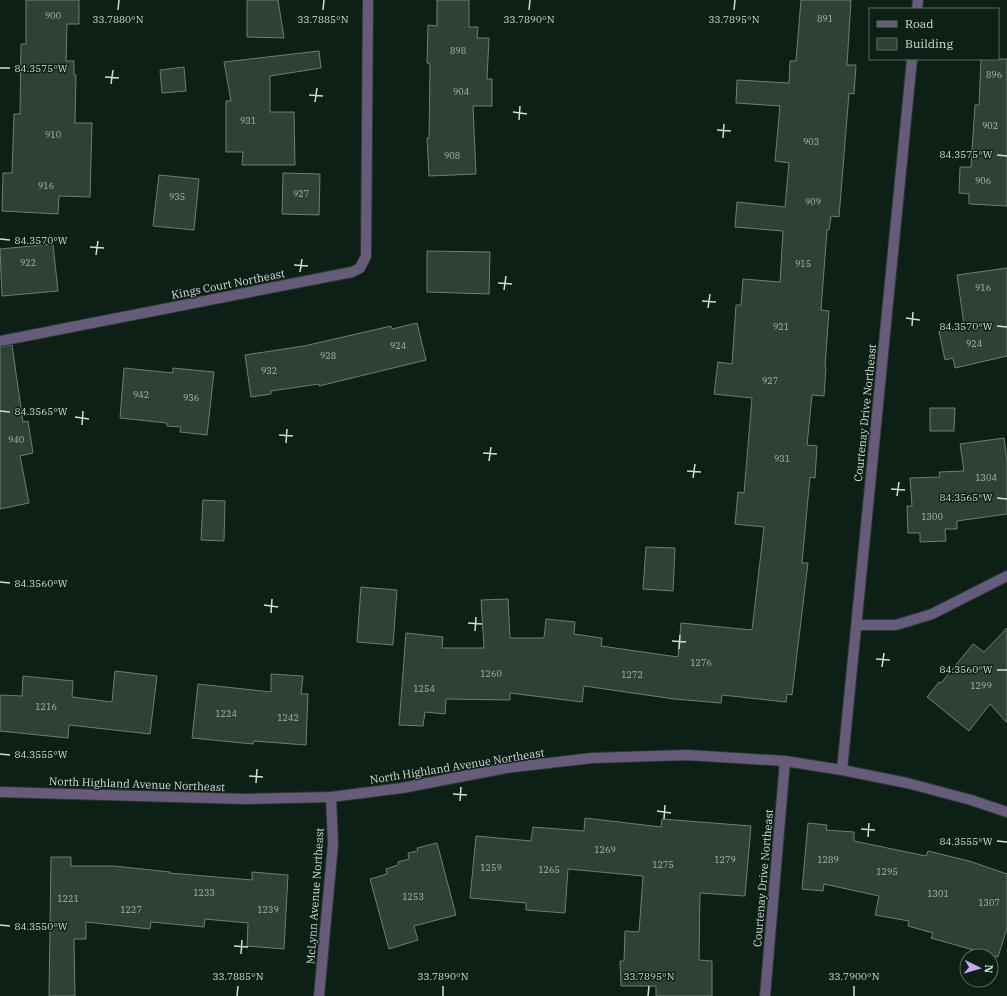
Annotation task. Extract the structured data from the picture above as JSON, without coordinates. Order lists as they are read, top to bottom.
{
  "streets": {
    "street": [
      "Kings Court Northeast",
      "Courtenay Drive Northeast",
      "North Highland Avenue Northeast",
      "McLynn Avenue Northeast"
    ]
  },
  "crossings": [
    ["Courtenay Drive Northeast", "North Highland Avenue Northeast"],
    ["North Highland Avenue Northeast", "McLynn Avenue Northeast"]
  ],
  "house_numbers": [
    "900",
    "891",
    "898",
    "896",
    "904",
    "931",
    "902",
    "910",
    "903",
    "908",
    "906",
    "916",
    "927",
    "935",
    "909",
    "922",
    "915",
    "916",
    "921",
    "924",
    "924",
    "928",
    "932",
    "927",
    "942",
    "936",
    "940",
    "931",
    "1304",
    "1300",
    "1276",
    "1260",
    "1272",
    "1299",
    "1254",
    "1216",
    "1224",
    "1242",
    "1269",
    "1279",
    "1289",
    "1275",
    "1259",
    "1265",
    "1295",
    "1233",
    "1301",
    "1253",
    "1221",
    "1307",
    "1227",
    "1239"
  ],
  "legend": ["Road", "Building"],
  "north": "right",
  "coordinates": [
    "33.7880°N",
    "33.7885°N",
    "33.7890°N",
    "33.7895°N",
    "84.3575°W",
    "84.3570°W",
    "84.3565°W",
    "84.3560°W",
    "84.3555°W",
    "84.3550°W",
    "33.7900°N"
  ]
}
